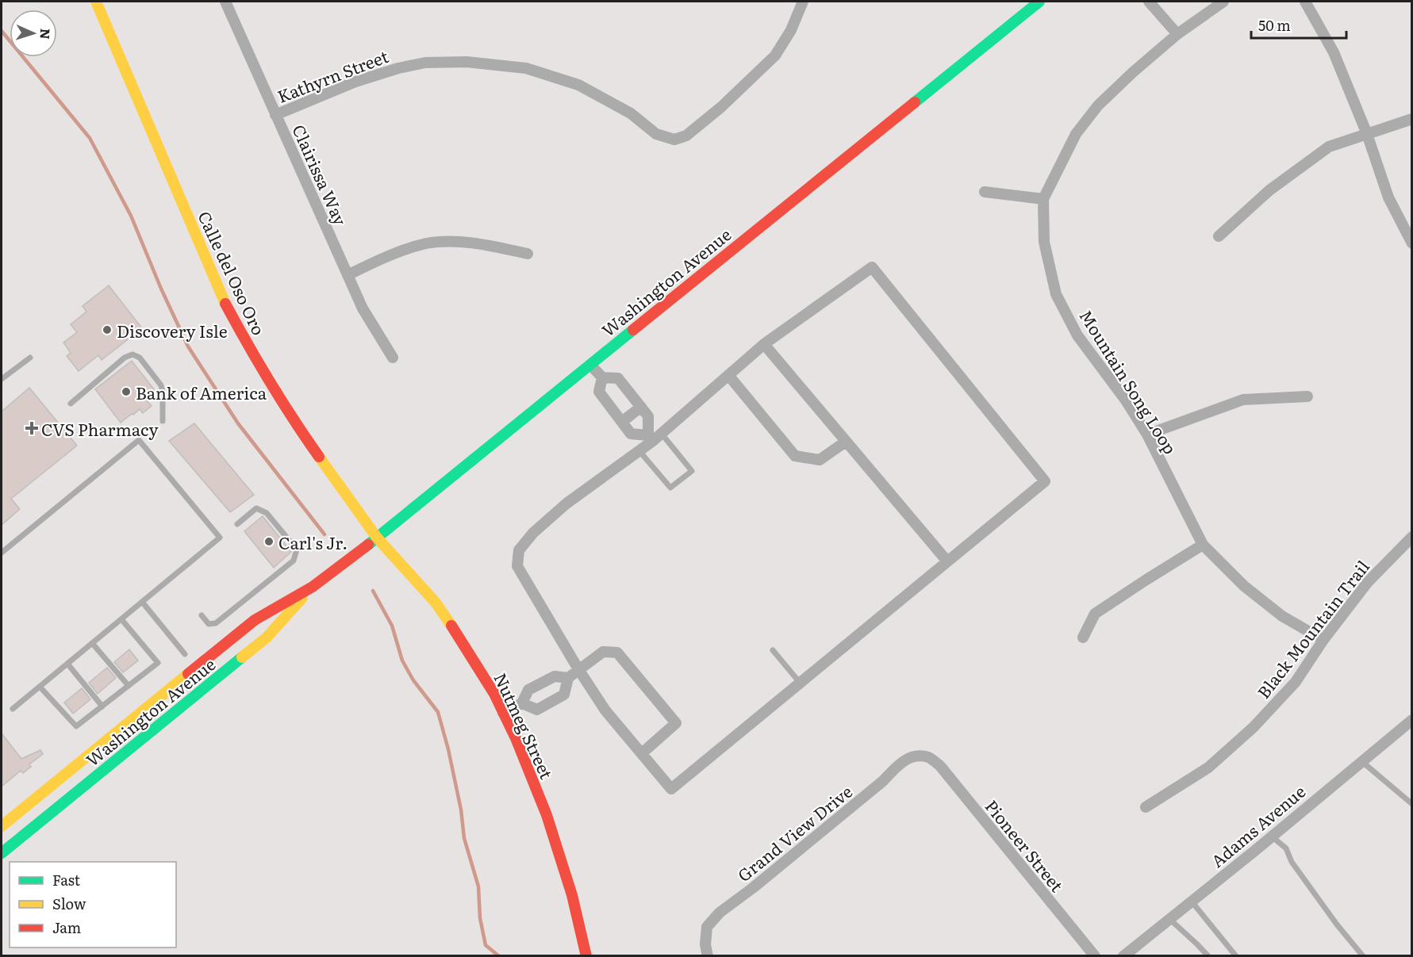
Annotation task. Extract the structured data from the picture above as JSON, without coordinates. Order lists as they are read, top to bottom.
{
  "streets": {
    "main road": ["Calle del Oso Oro", "Washington Avenue", "Nutmeg Street"],
    "street": [
      "Kathyrn Street",
      "Clairissa Way",
      "Mountain Song Loop",
      "Black Mountain Trail",
      "Adams Avenue",
      "Grand View Drive",
      "Pioneer Street"
    ]
  },
  "crossings": [
    ["Kathyrn Street", "Clairissa Way"],
    ["Calle del Oso Oro", "Washington Avenue"],
    ["Calle del Oso Oro", "Nutmeg Street"],
    ["Washington Avenue", "Nutmeg Street"],
    ["Mountain Song Loop", "Black Mountain Trail"],
    ["Grand View Drive", "Pioneer Street"]
  ],
  "places": {
    "other": ["Discovery Isle", "Bank of America", "Carl's Jr."],
    "health": ["CVS Pharmacy"]
  },
  "legend": ["Fast", "Slow", "Jam"],
  "scale_bar": "50 m",
  "north": "right"
}
